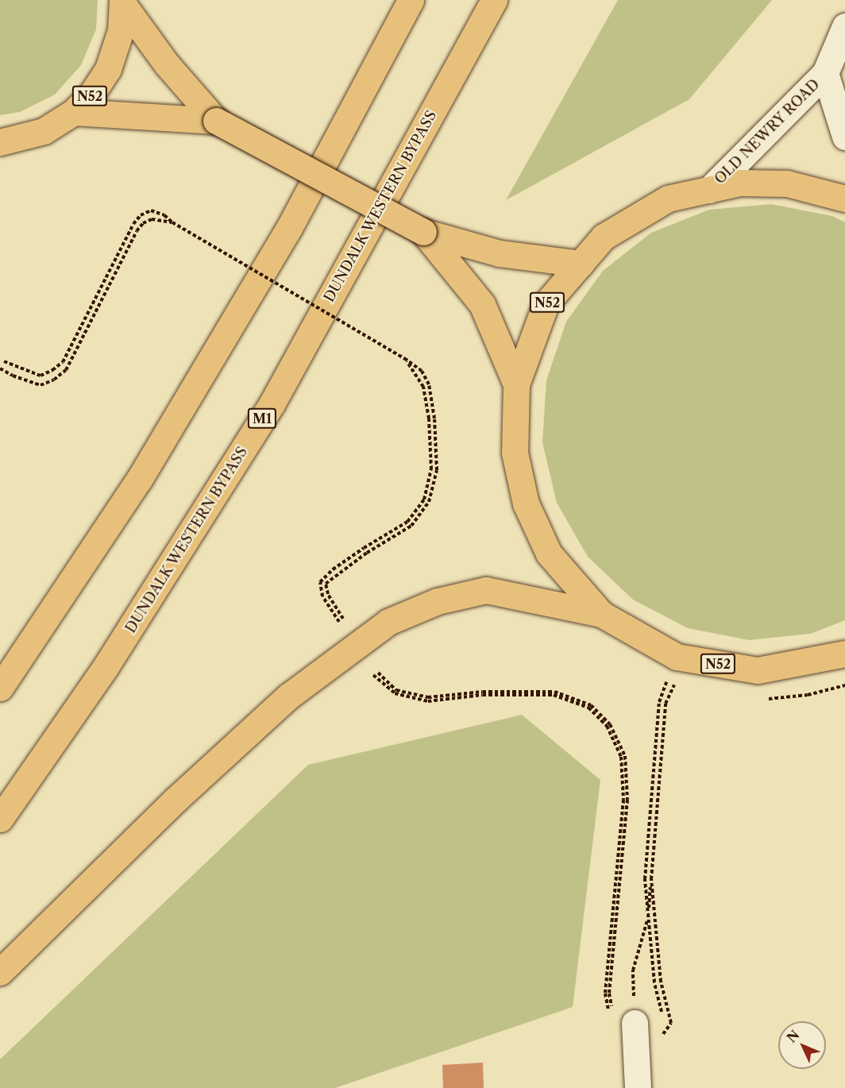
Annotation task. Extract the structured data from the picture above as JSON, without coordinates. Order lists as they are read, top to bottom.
{
  "streets": {
    "main road": [
      "N52",
      "OLD NEWRY ROAD",
      "DUNDALK WESTERN BYPASS",
      "M1"
    ]
  },
  "crossings": [
    ["N52", "OLD NEWRY ROAD"]
  ],
  "north": "top left"
}
